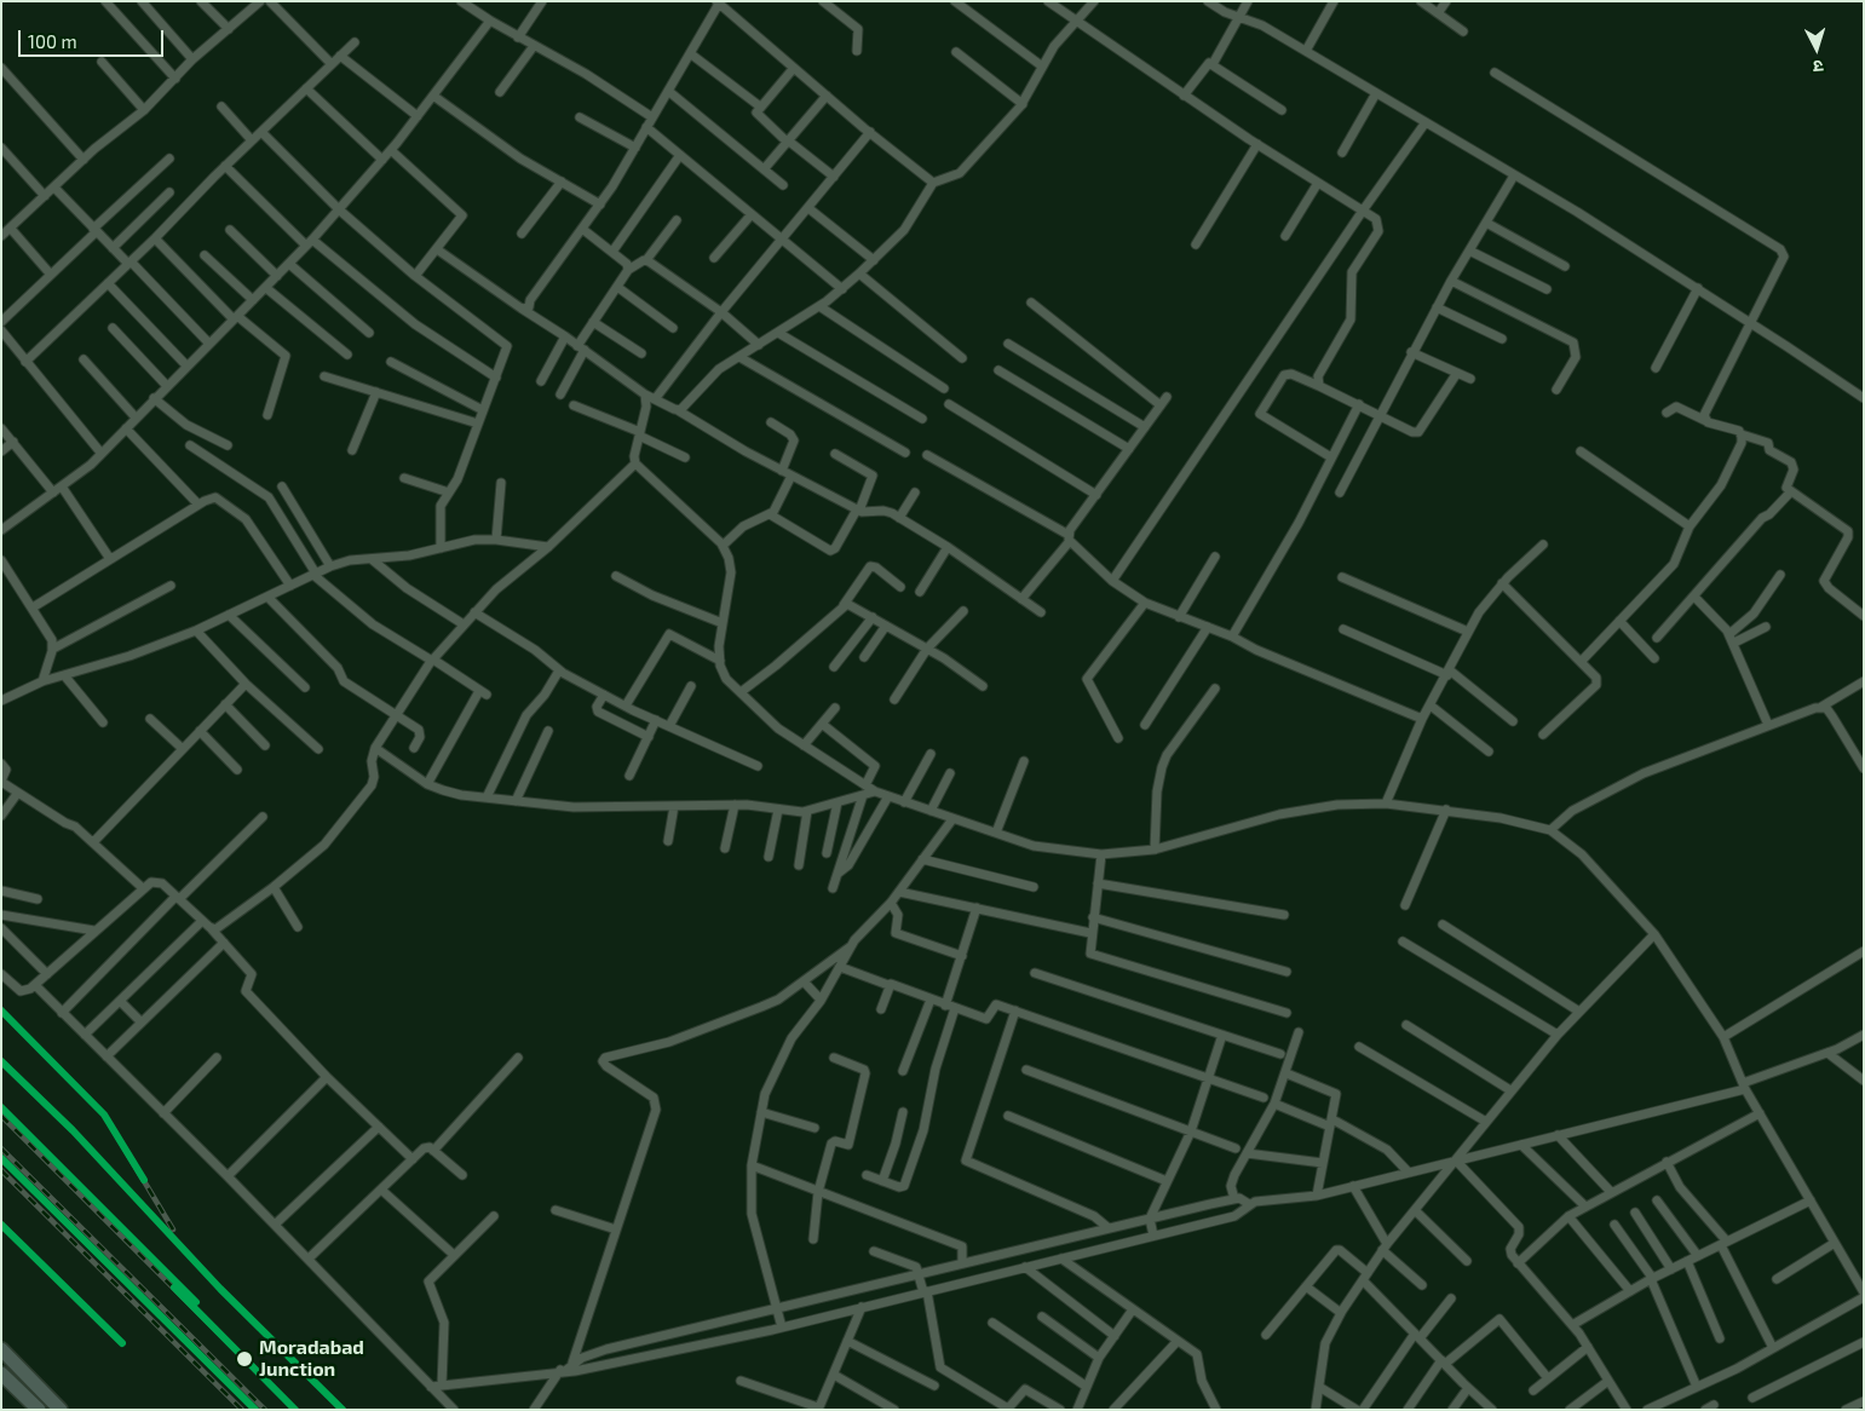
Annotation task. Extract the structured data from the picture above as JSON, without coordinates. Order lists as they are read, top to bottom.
{
  "places": ["Moradabad Junction"],
  "scale_bar": "100 m",
  "north": "bottom"
}
